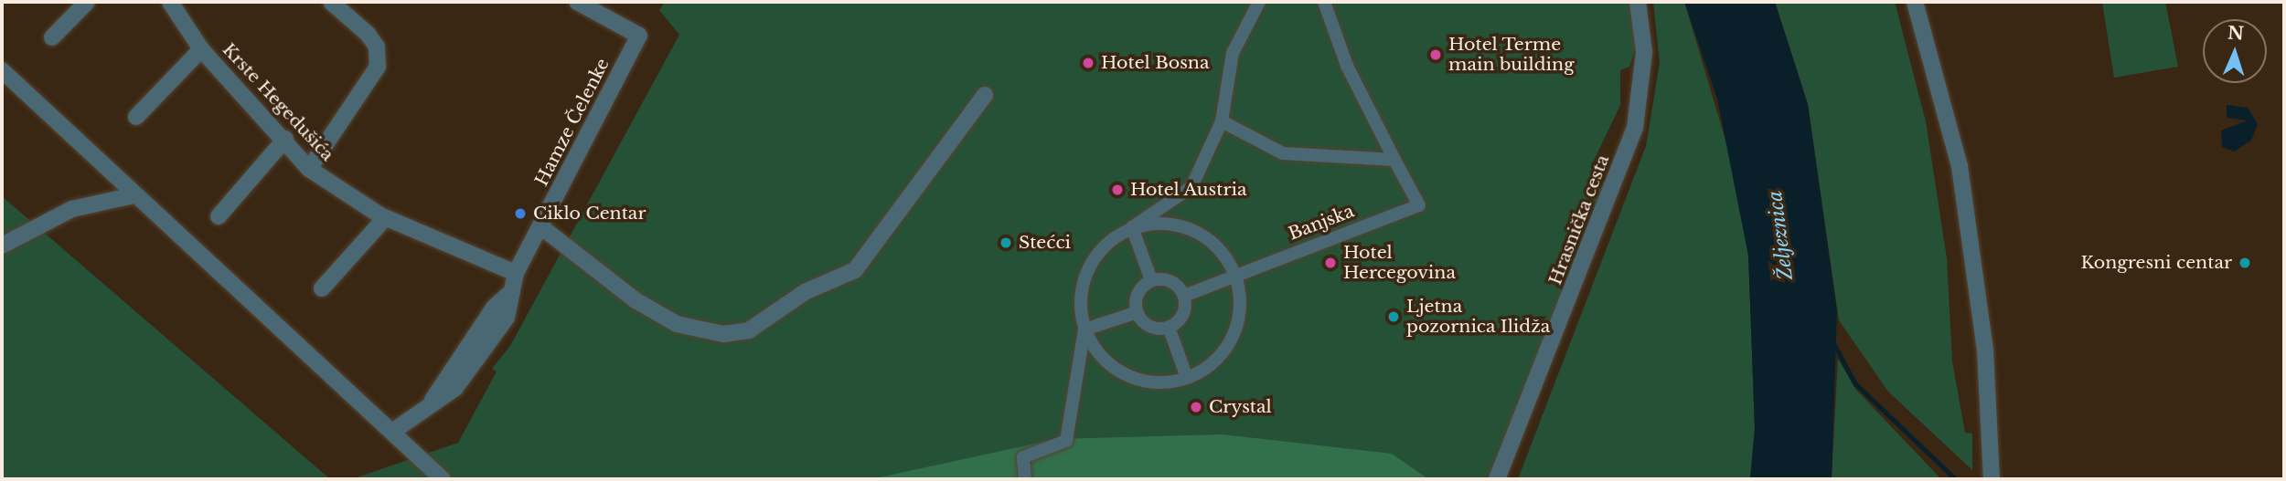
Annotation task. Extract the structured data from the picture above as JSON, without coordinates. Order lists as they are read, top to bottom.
{
  "streets": {
    "street": [
      "Krste Hegedušića",
      "Hamze Čelenke",
      "Hrasnička cesta",
      "Banjska"
    ]
  },
  "crossings": [
    ["Krste Hegedušića", "Hamze Čelenke"]
  ],
  "water": ["Željeznica"],
  "places": [
    "Hotel Terme main building",
    "Hotel Bosna",
    "Hotel Austria",
    "Ciklo Centar",
    "Stećci",
    "Hotel Hercegovina",
    "Kongresni centar",
    "Ljetna pozornica Ilidža",
    "Crystal"
  ],
  "north": "top"
}
